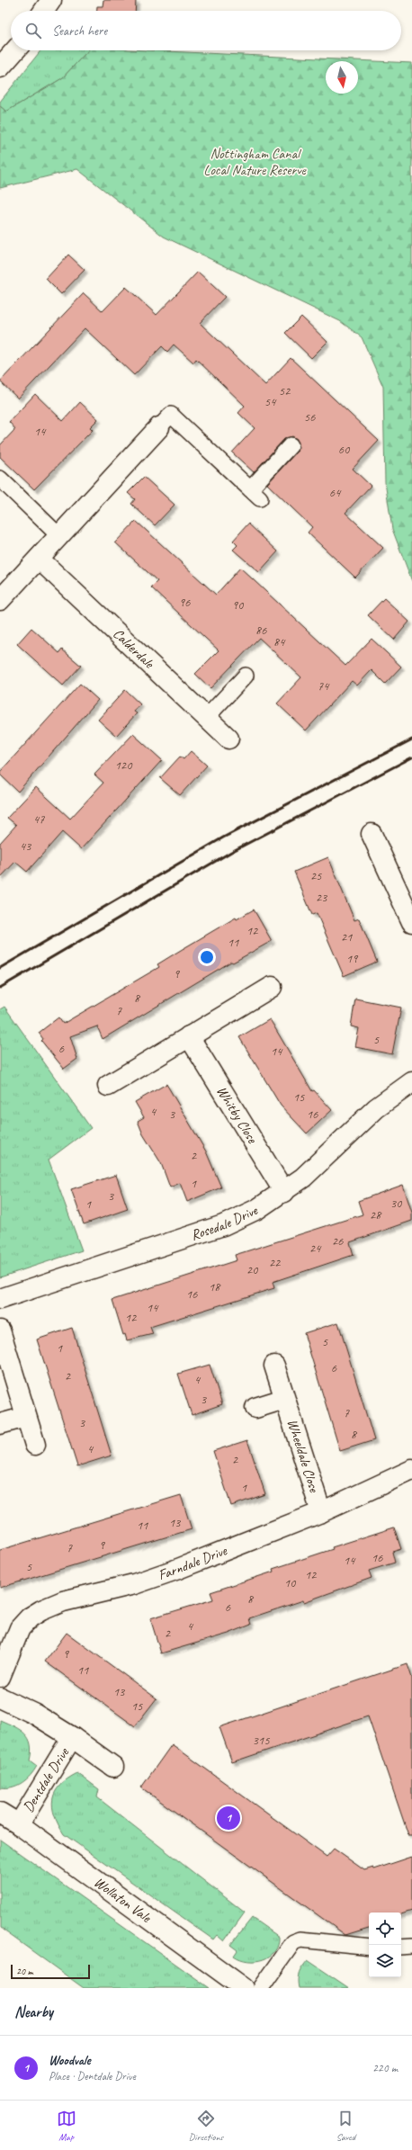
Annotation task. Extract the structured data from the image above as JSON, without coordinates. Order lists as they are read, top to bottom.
{
  "streets": {
    "street": [
      "Calderdale",
      "Whitby Close",
      "Rosedale Drive",
      "Wheeldale Close",
      "Farndale Drive",
      "Dentdale Drive",
      "Wollaton Vale"
    ]
  },
  "crossings": [
    ["Whitby Close", "Rosedale Drive"],
    ["Wheeldale Close", "Farndale Drive"],
    ["Dentdale Drive", "Wollaton Vale"]
  ],
  "parks": ["Nottingham Canal Local Nature Reserve"],
  "house_numbers": [
    "52",
    "54",
    "56",
    "14",
    "60",
    "64",
    "96",
    "90",
    "86",
    "84",
    "74",
    "120",
    "47",
    "43",
    "25",
    "23",
    "12",
    "21",
    "11",
    "19",
    "9",
    "8",
    "7",
    "5",
    "6",
    "14",
    "15",
    "4",
    "3",
    "16",
    "2",
    "1",
    "3",
    "30",
    "1",
    "28",
    "26",
    "24",
    "22",
    "20",
    "18",
    "16",
    "14",
    "12",
    "5",
    "1",
    "6",
    "2",
    "4",
    "3",
    "7",
    "3",
    "8",
    "4",
    "2",
    "1",
    "13",
    "11",
    "9",
    "7",
    "16",
    "14",
    "5",
    "12",
    "10",
    "8",
    "6",
    "4",
    "2",
    "9",
    "11",
    "13",
    "15",
    "315"
  ],
  "scale_bar": "20 m",
  "north": "bottom",
  "page": {
    "search": "Search here",
    "pins": "1",
    "scale": "20 m",
    "heading": "Nearby",
    "list": [
      {
        "mark": "1",
        "name": "Woodvale",
        "note": "Place · Dentdale Drive",
        "value": "220 m"
      }
    ],
    "nav": ["Map", "Directions", "Saved"]
  }
}
